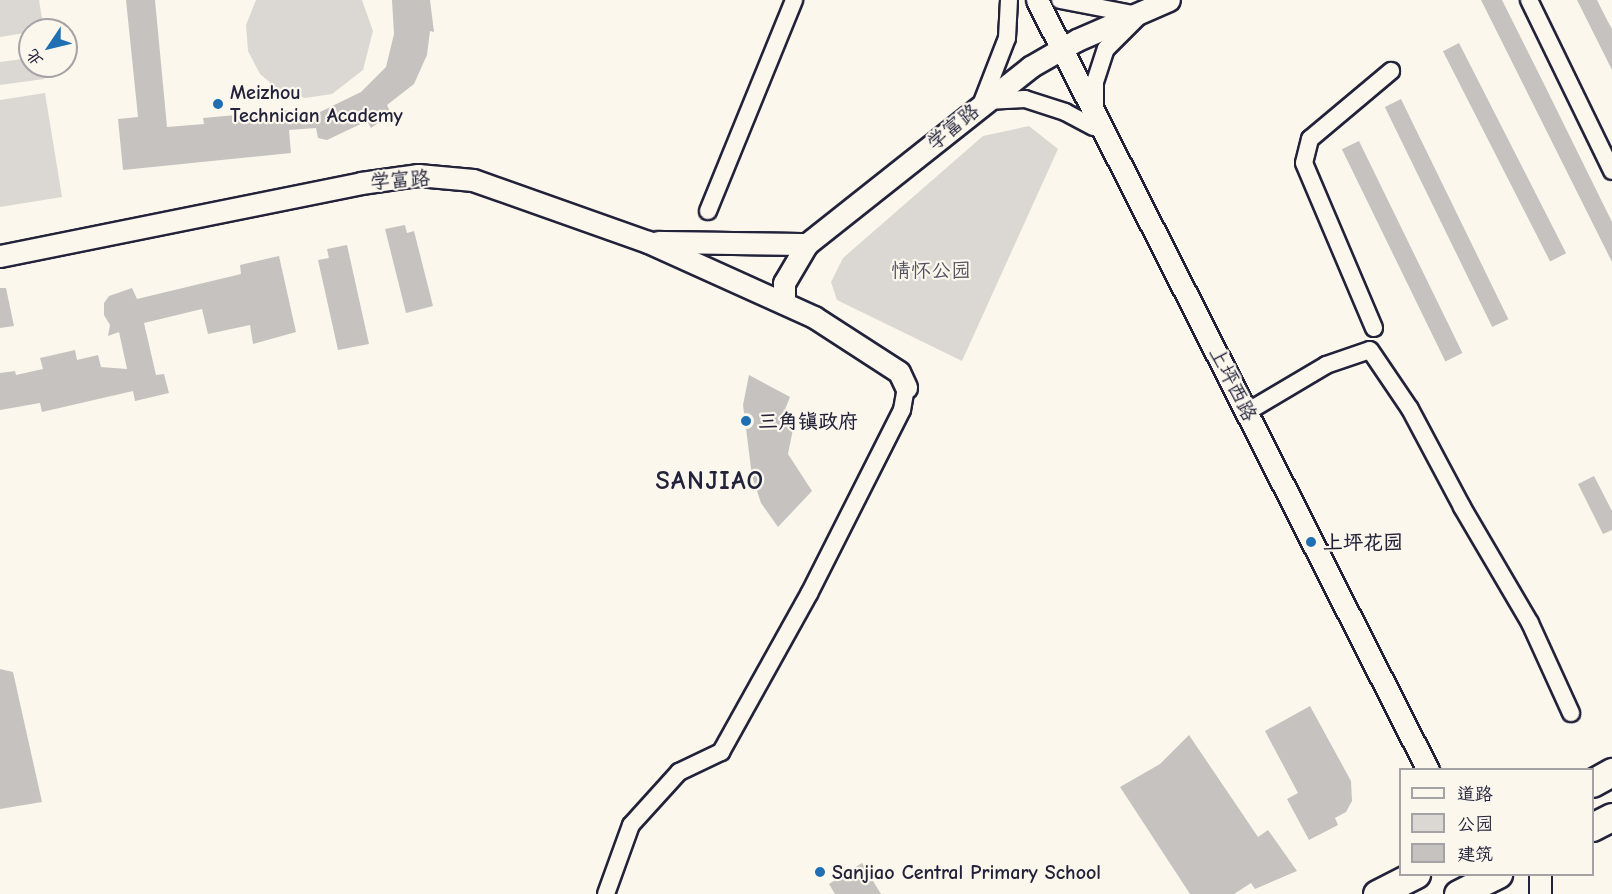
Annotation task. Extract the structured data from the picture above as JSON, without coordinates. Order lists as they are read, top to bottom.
{
  "streets": {
    "street": ["学富路", "上坪西路"]
  },
  "crossings": [
    ["学富路", "上坪西路"]
  ],
  "districts": ["SANJIAO"],
  "parks": ["情怀公园"],
  "places": [
    "Meizhou Technician Academy",
    "三角镇政府",
    "上坪花园",
    "Sanjiao Central Primary School"
  ],
  "legend": ["道路", "公园", "建筑"],
  "north": "bottom left"
}
